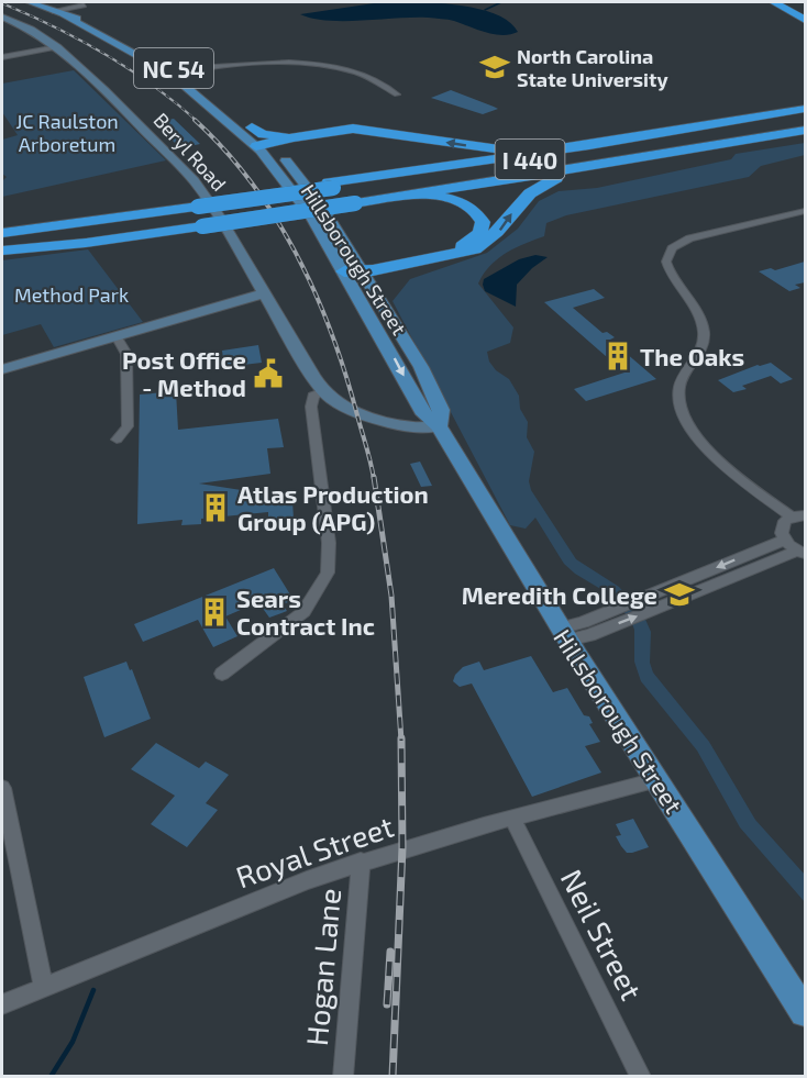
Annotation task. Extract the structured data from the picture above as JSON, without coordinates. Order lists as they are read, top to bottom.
{
  "streets": {
    "highway": ["I 440"],
    "main road": ["NC 54", "Hillsborough Street"],
    "street": [
      "Beryl Road",
      "Royal Street",
      "Neil Street",
      "Hogan Lane"
    ]
  },
  "crossings": [
    ["Beryl Road", "Hillsborough Street"],
    ["Hillsborough Street", "Royal Street"],
    ["Royal Street", "Neil Street"],
    ["Royal Street", "Hogan Lane"]
  ],
  "parks": ["JC Raulston Arboretum", "Method Park"],
  "places": {
    "school or university": ["North Carolina State University", "Meredith College"],
    "building": ["The Oaks", "Atlas Production Group (APG)", "Sears Contract Inc"],
    "public building": ["Post Office - Method"]
  }
}
